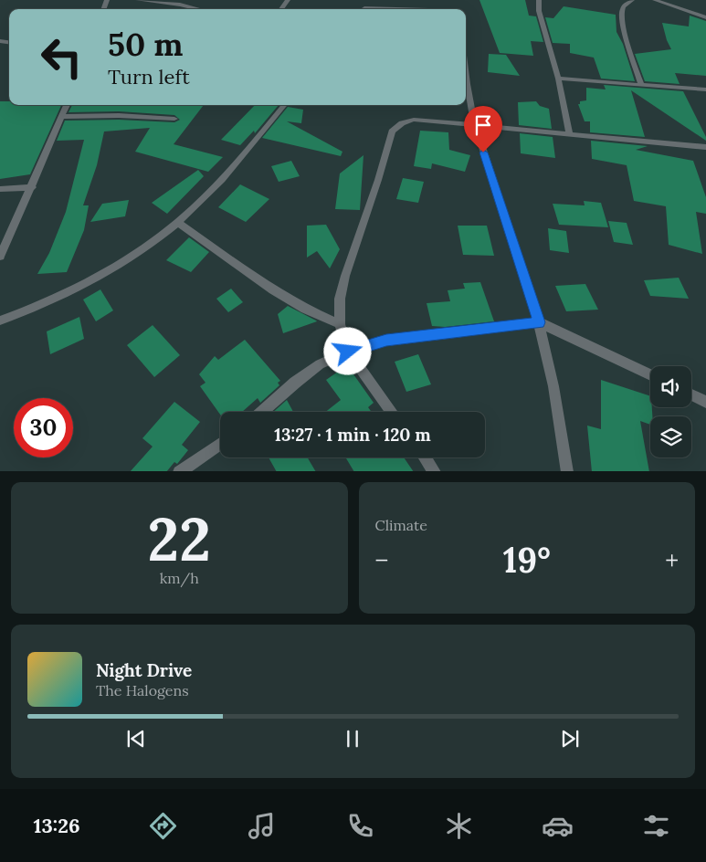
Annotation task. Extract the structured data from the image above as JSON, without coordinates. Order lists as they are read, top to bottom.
{
  "page": {
    "turn": ["50 m", "Turn left"],
    "limit": "30",
    "trip": "13:27 · 1 min · 120 m",
    "tile": [
      ["22", "km/h"],
      "Climate"
    ],
    "heat": ["−", "19°", "+"],
    "song": ["Night Drive", "The Halogens"],
    "tabs": "13:26"
  }
}
